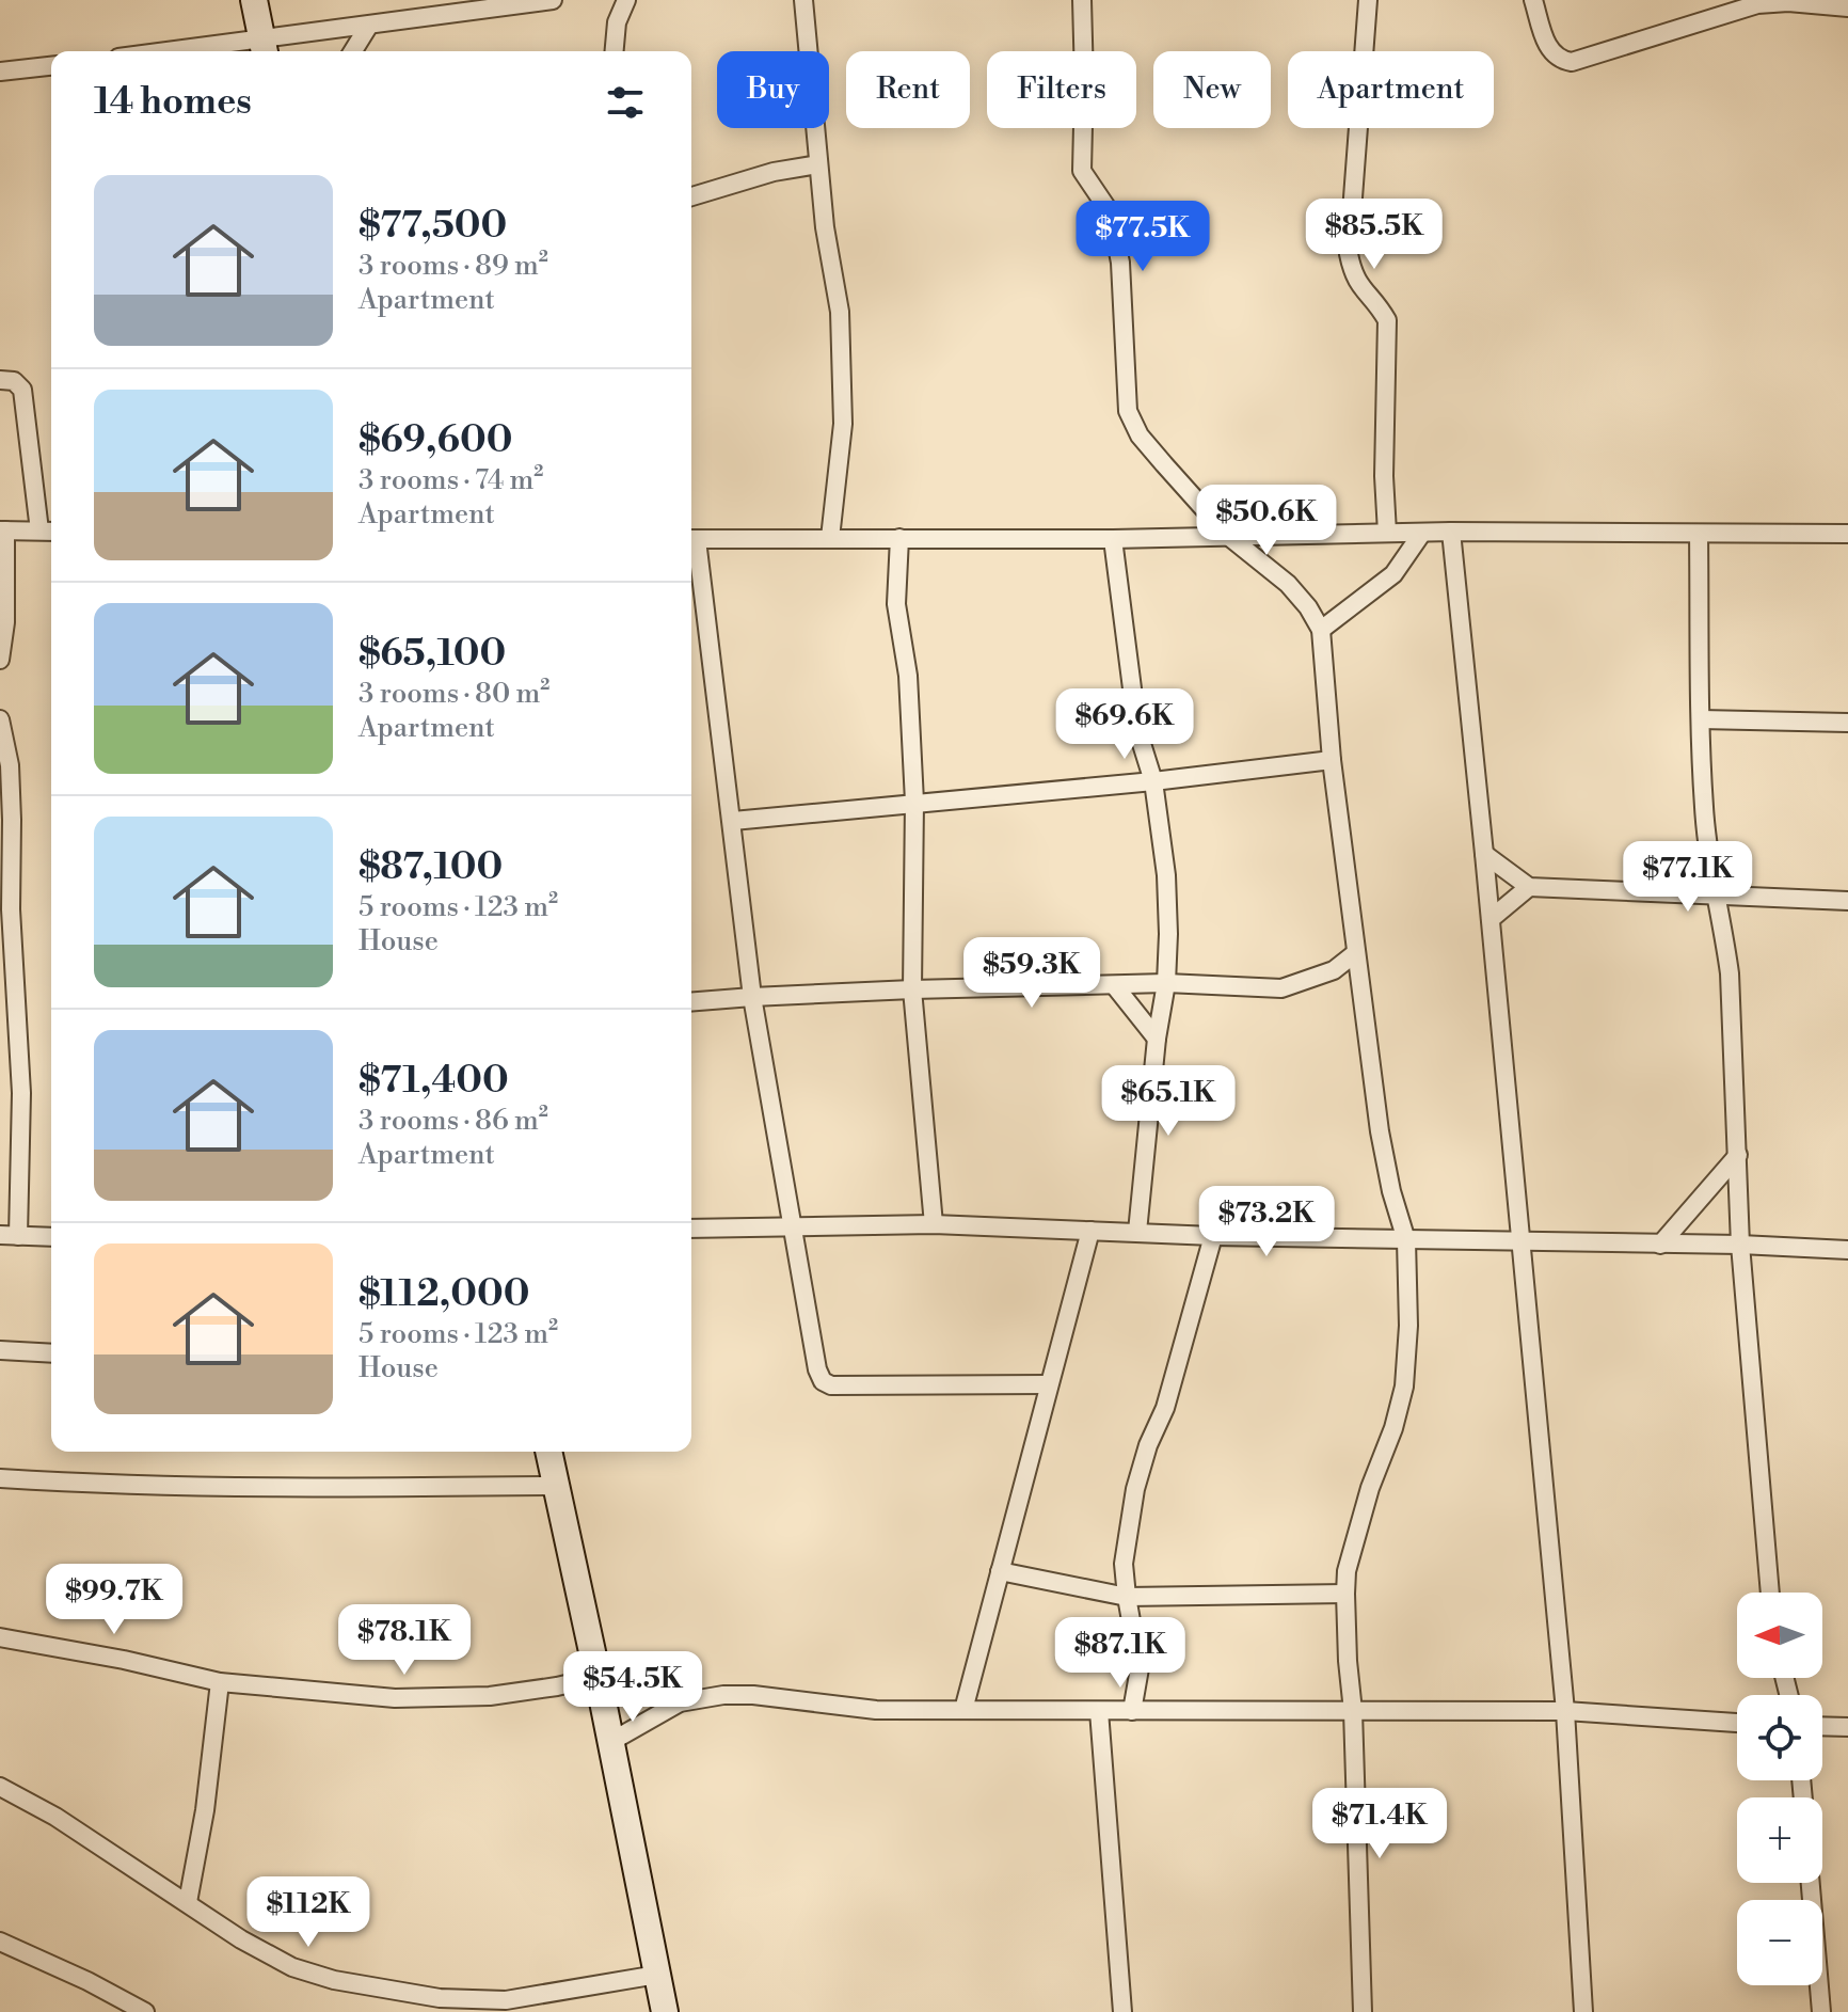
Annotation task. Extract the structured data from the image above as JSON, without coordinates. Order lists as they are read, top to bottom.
{
  "north": "left",
  "page": {
    "chip": [
      "Buy",
      "Rent",
      "Filters",
      "New",
      "Apartment"
    ],
    "heading": "14 homes",
    "list": [
      {
        "name": "$77,500",
        "note": "3 rooms · 89 m² · Apartment"
      },
      {
        "name": "$69,600",
        "note": "3 rooms · 74 m² · Apartment"
      },
      {
        "name": "$65,100",
        "note": "3 rooms · 80 m² · Apartment"
      },
      {
        "name": "$87,100",
        "note": "5 rooms · 123 m² · House"
      },
      {
        "name": "$71,400",
        "note": "3 rooms · 86 m² · Apartment"
      },
      {
        "name": "$112,000",
        "note": "5 rooms · 123 m² · House"
      }
    ],
    "price": [
      "$85.5K",
      "$77.5K",
      "$50.6K",
      "$69.6K",
      "$77.1K",
      "$59.3K",
      "$65.1K",
      "$73.2K",
      "$99.7K",
      "$78.1K",
      "$87.1K",
      "$54.5K",
      "$71.4K",
      "$112K"
    ],
    "map_buttons": ["+", "−"]
  }
}
